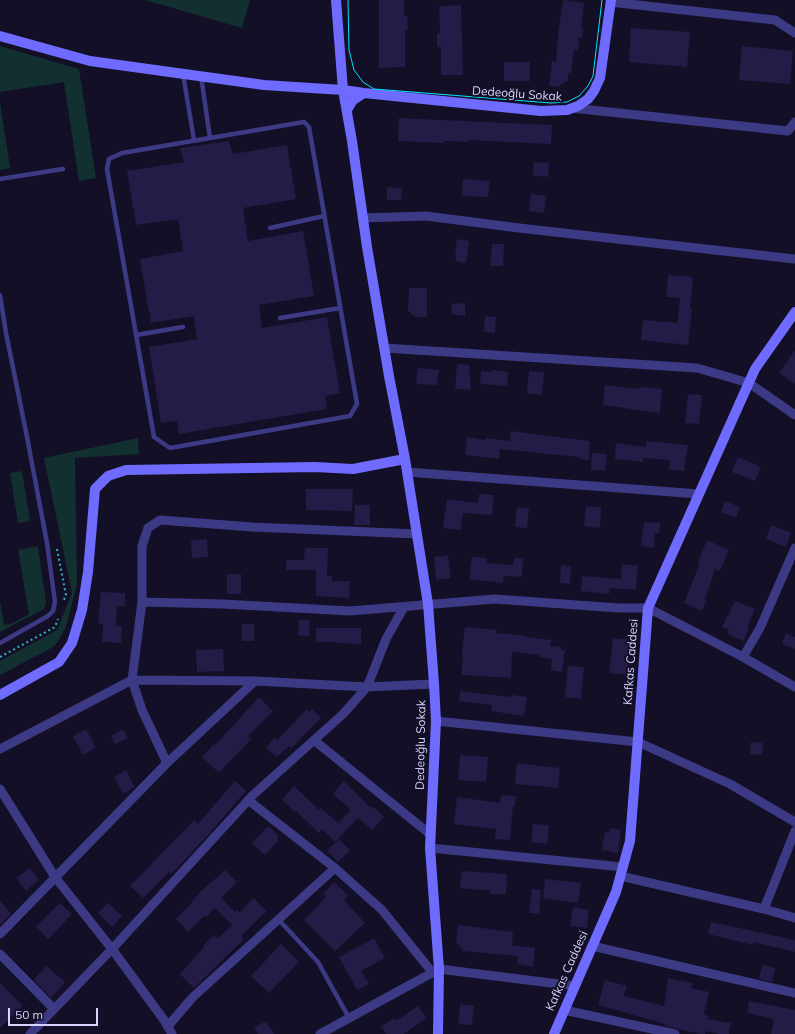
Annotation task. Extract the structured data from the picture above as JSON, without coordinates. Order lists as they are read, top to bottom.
{
  "streets": {
    "street": ["Dedeoğlu Sokak", "Kafkas Caddesi"]
  },
  "scale_bar": "50 m"
}
